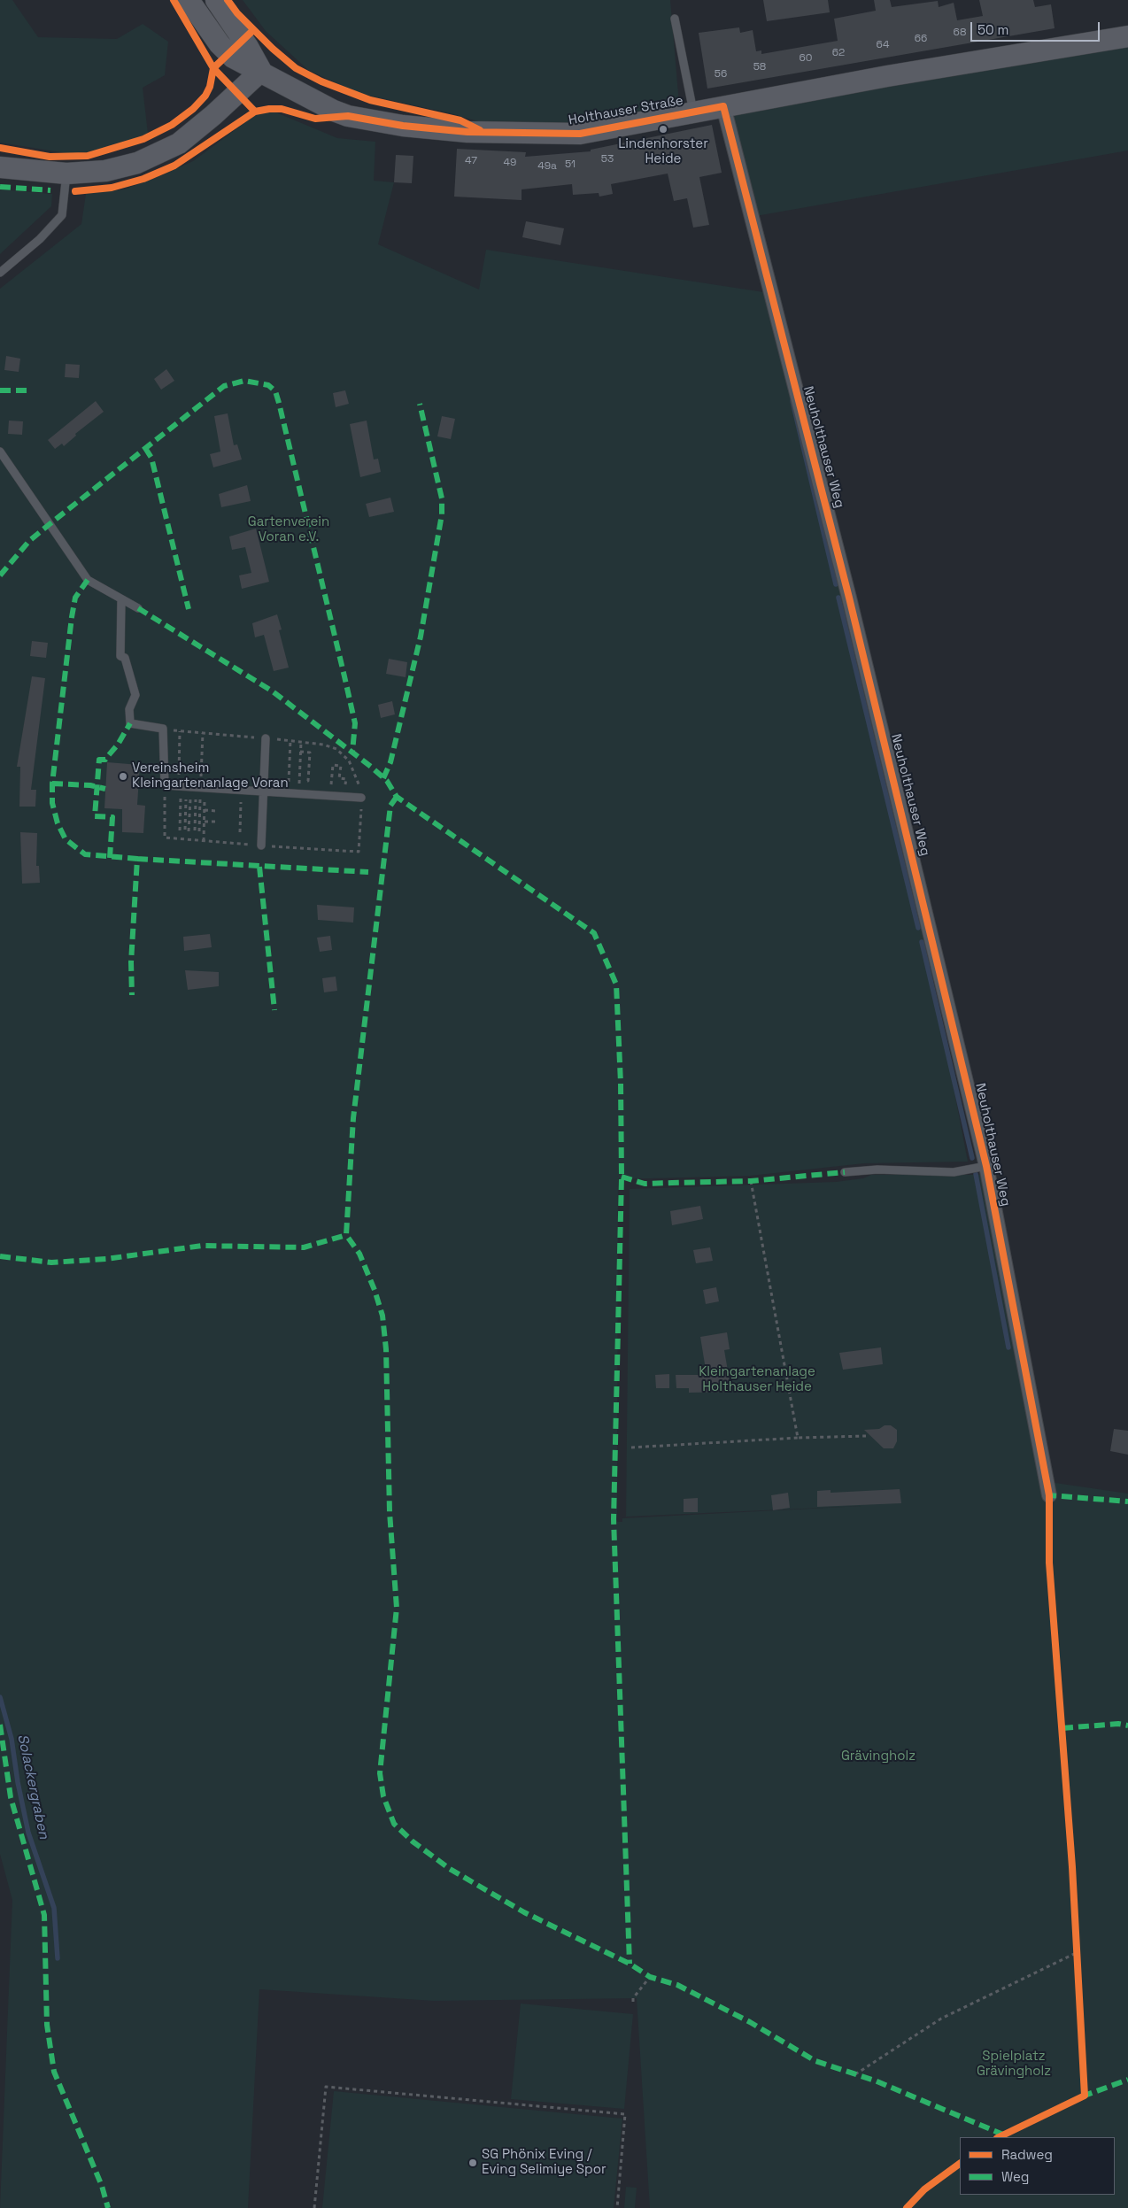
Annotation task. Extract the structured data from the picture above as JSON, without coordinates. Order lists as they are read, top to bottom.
{
  "streets": {
    "street": ["Holthauser Straße", "Neuholthauser Weg"]
  },
  "crossings": [
    ["Holthauser Straße", "Neuholthauser Weg"]
  ],
  "water": ["Solackergraben"],
  "parks": [
    "Gartenverein Voran e.V.",
    "Kleingartenanlage Holthauser Heide",
    "Grävingholz",
    "Spielplatz Grävingholz"
  ],
  "places": ["Lindenhorster Heide", "Vereinsheim Kleingartenanlage Voran", "SG Phönix Eving / Eving Selimiye Spor"],
  "house_numbers": [
    "68",
    "66",
    "64",
    "62",
    "60",
    "58",
    "56",
    "53",
    "47",
    "49",
    "51",
    "49a"
  ],
  "legend": ["Radweg", "Weg"],
  "scale_bar": "50 m"
}
